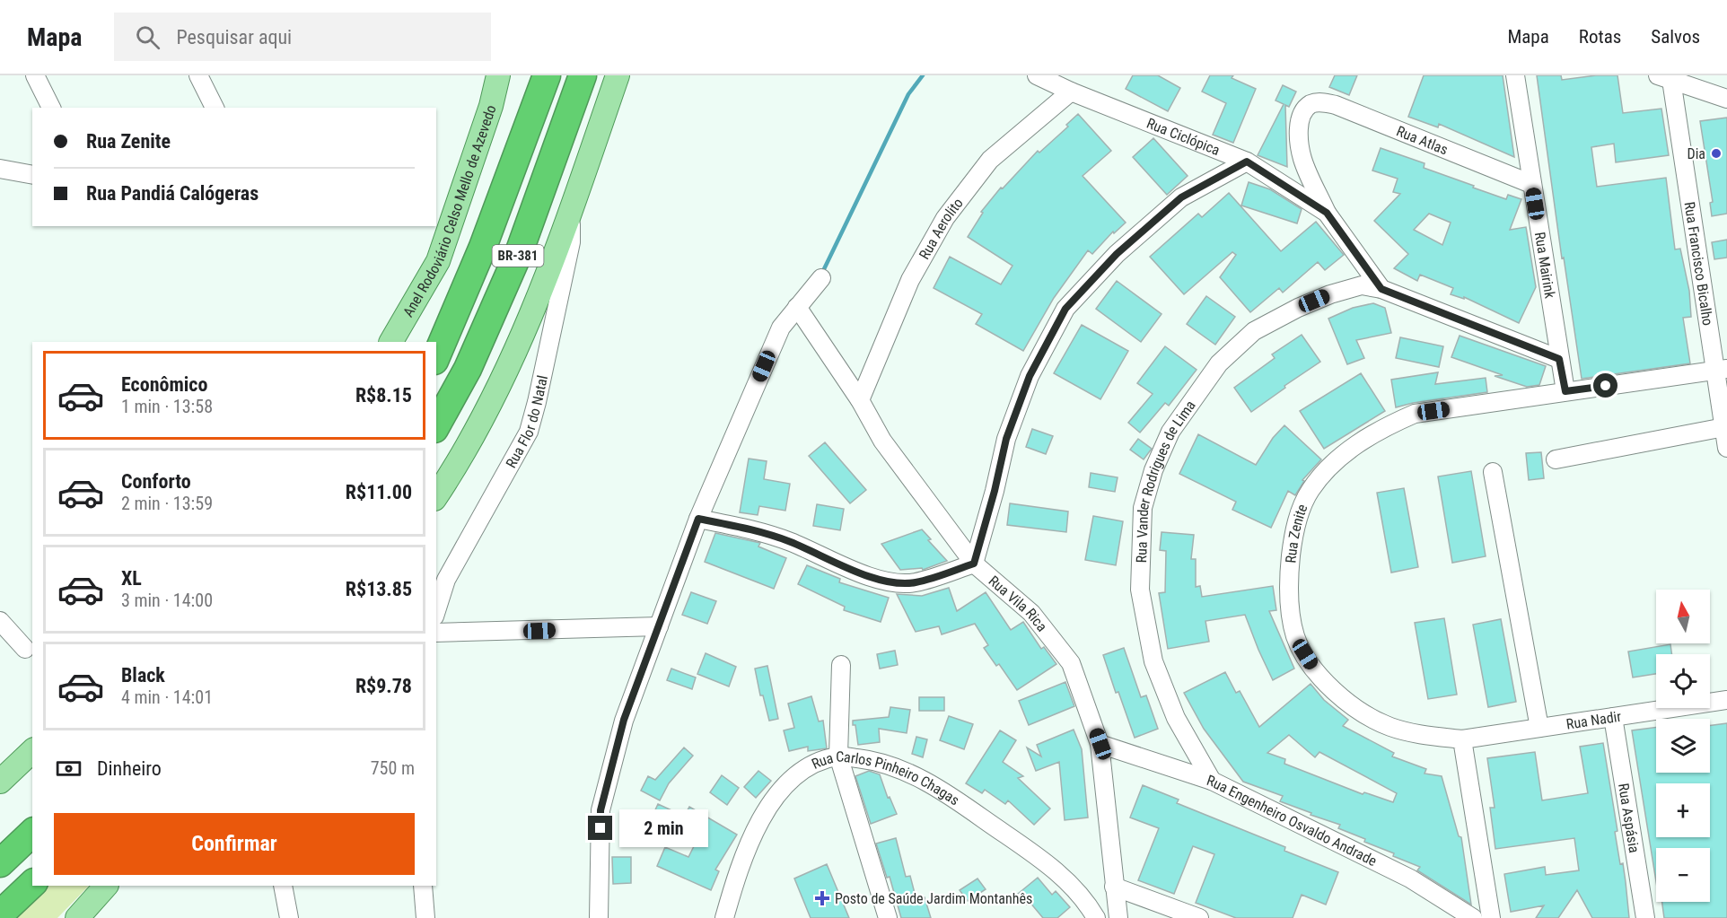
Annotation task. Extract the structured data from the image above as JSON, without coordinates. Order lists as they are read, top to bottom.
{
  "streets": {
    "highway": ["BR-381"],
    "main road": ["Anel Rodoviário Celso Mello de Azevedo"],
    "street": [
      "Rua Ciclópica",
      "Rua Atlas",
      "Rua Aerolito",
      "Rua Francisco Bicalho",
      "Rua Mairink",
      "Rua Flor do Natal",
      "Rua Vander Rodrigues de Lima",
      "Rua Zenite",
      "Rua Vila Rica",
      "Rua Nadir",
      "Rua Carlos Pinheiro Chagas",
      "Rua Aspásia",
      "Rua Engenheiro Osvaldo Andrade"
    ]
  },
  "crossings": [
    ["Rua Ciclópica", "Rua Atlas"],
    ["Rua Ciclópica", "Rua Aerolito"],
    ["Rua Ciclópica", "Rua Vander Rodrigues de Lima"],
    ["Rua Atlas", "Rua Mairink"],
    ["Rua Aerolito", "Rua Vila Rica"],
    ["Rua Francisco Bicalho", "Rua Zenite"],
    ["Rua Mairink", "Rua Zenite"],
    ["Rua Vander Rodrigues de Lima", "Rua Engenheiro Osvaldo Andrade"],
    ["Rua Zenite", "Rua Nadir"],
    ["Rua Vila Rica", "Rua Engenheiro Osvaldo Andrade"],
    ["Rua Nadir", "Rua Aspásia"]
  ],
  "places": {
    "other": ["Dia"],
    "health": ["Posto de Saúde Jardim Montanhês"]
  },
  "north": "top",
  "page": {
    "header": "Mapa",
    "search": "Pesquisar aqui",
    "nav": ["Mapa", "Rotas", "Salvos"],
    "banner": ["Rua Zenite", "Rua Pandiá Calógeras"],
    "list": [
      {
        "name": "Econômico",
        "note": "1 min · 13:58",
        "value": "R$8.15"
      },
      {
        "name": "Conforto",
        "note": "2 min · 13:59",
        "value": "R$11.00"
      },
      {
        "name": "XL",
        "note": "3 min · 14:00",
        "value": "R$13.85"
      },
      {
        "name": "Black",
        "note": "4 min · 14:01",
        "value": "R$9.78"
      }
    ],
    "map_buttons": ["+", "−"],
    "pay": ["Dinheiro", "750 m"],
    "buttons": "Confirmar",
    "bubble": "2 min"
  }
}
